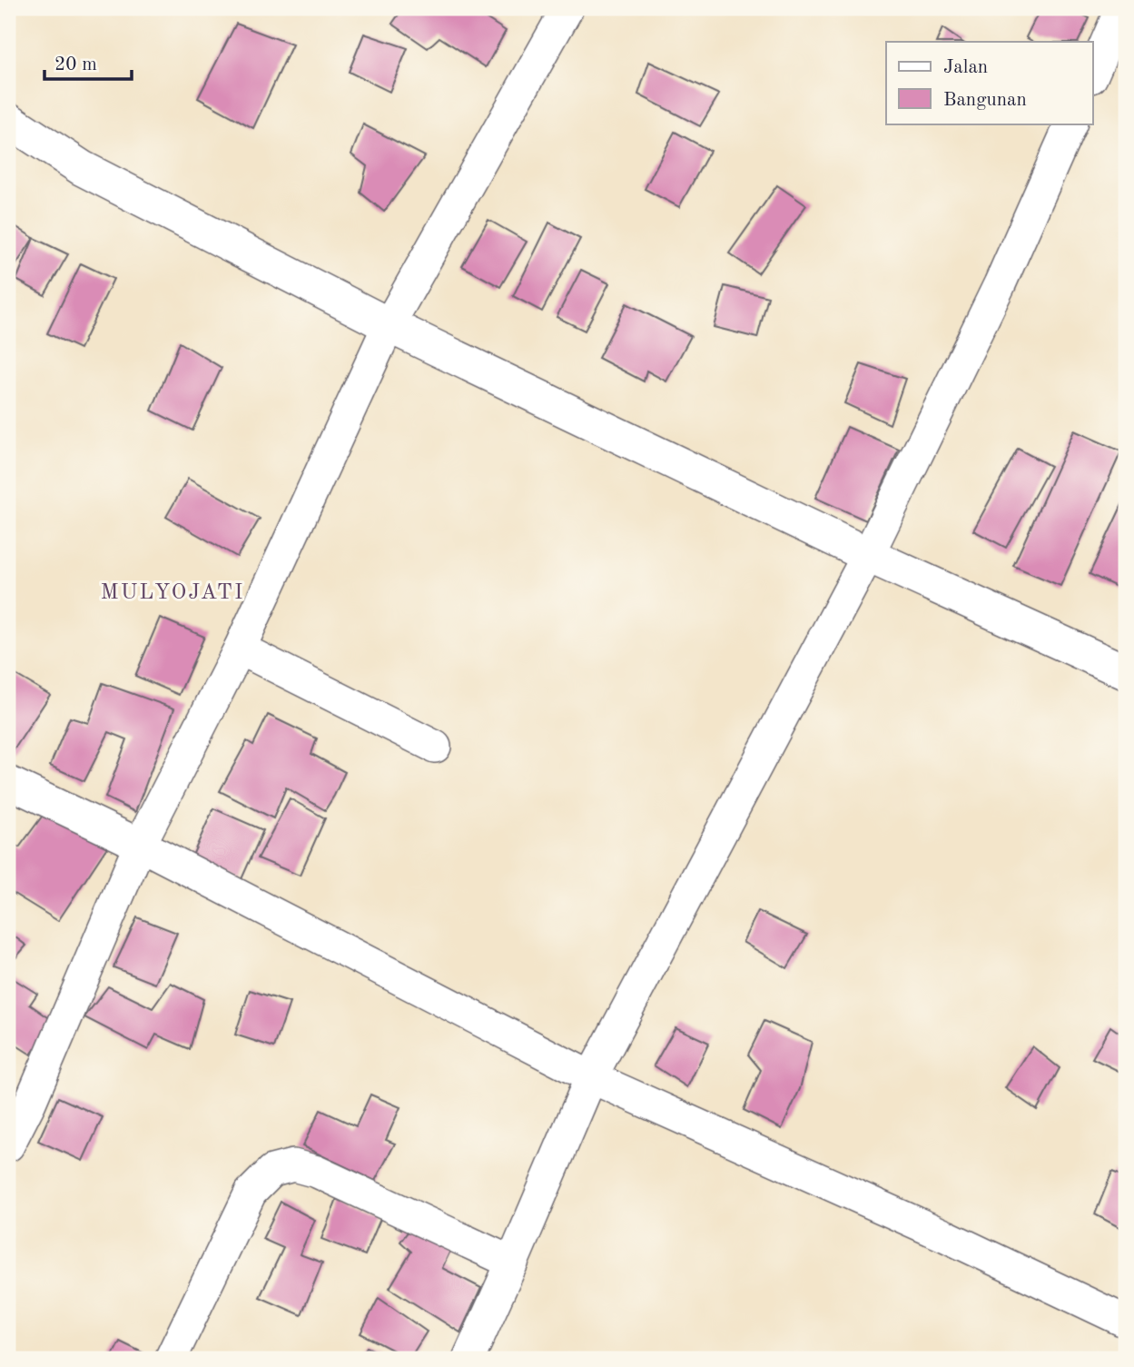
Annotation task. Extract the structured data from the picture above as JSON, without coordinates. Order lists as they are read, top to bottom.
{
  "districts": ["MULYOJATI"],
  "legend": ["Jalan", "Bangunan"],
  "scale_bar": "20 m"
}
